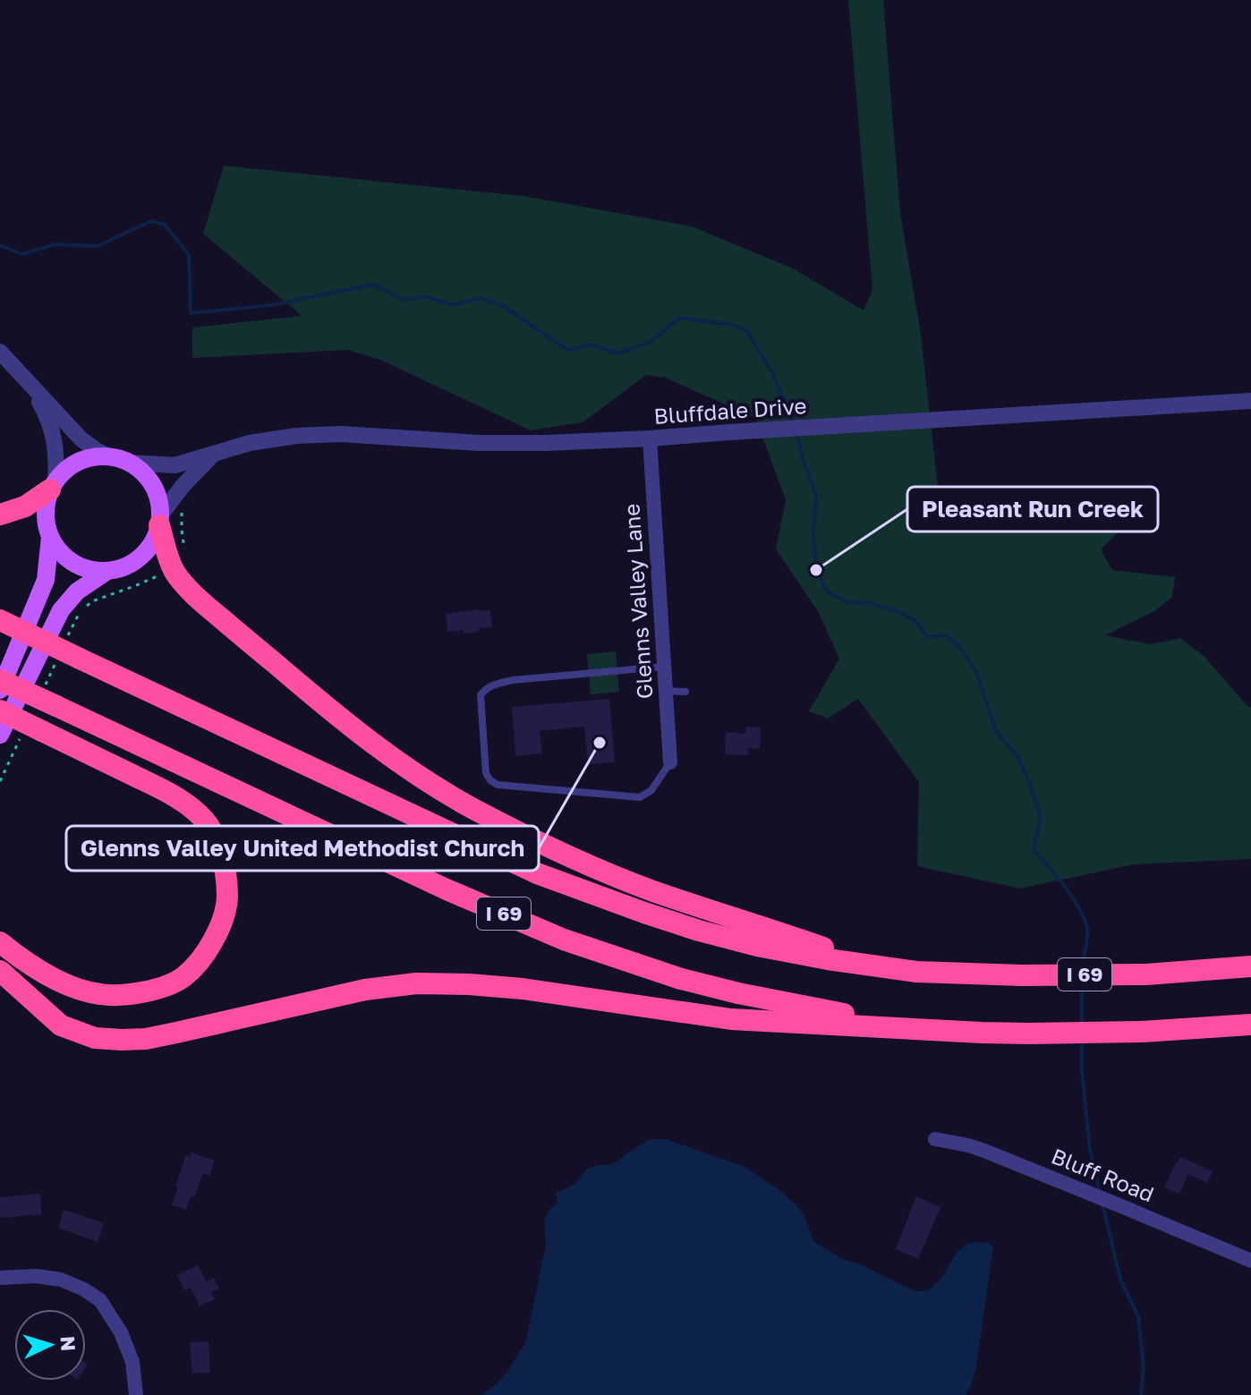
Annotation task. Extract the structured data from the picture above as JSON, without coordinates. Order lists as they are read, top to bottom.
{
  "streets": {
    "highway": ["I 69"],
    "street": ["Bluffdale Drive", "Glenns Valley Lane", "Bluff Road"]
  },
  "crossings": [
    ["Bluffdale Drive", "Glenns Valley Lane"]
  ],
  "places": ["Pleasant Run Creek", "Glenns Valley United Methodist Church"],
  "north": "right"
}
